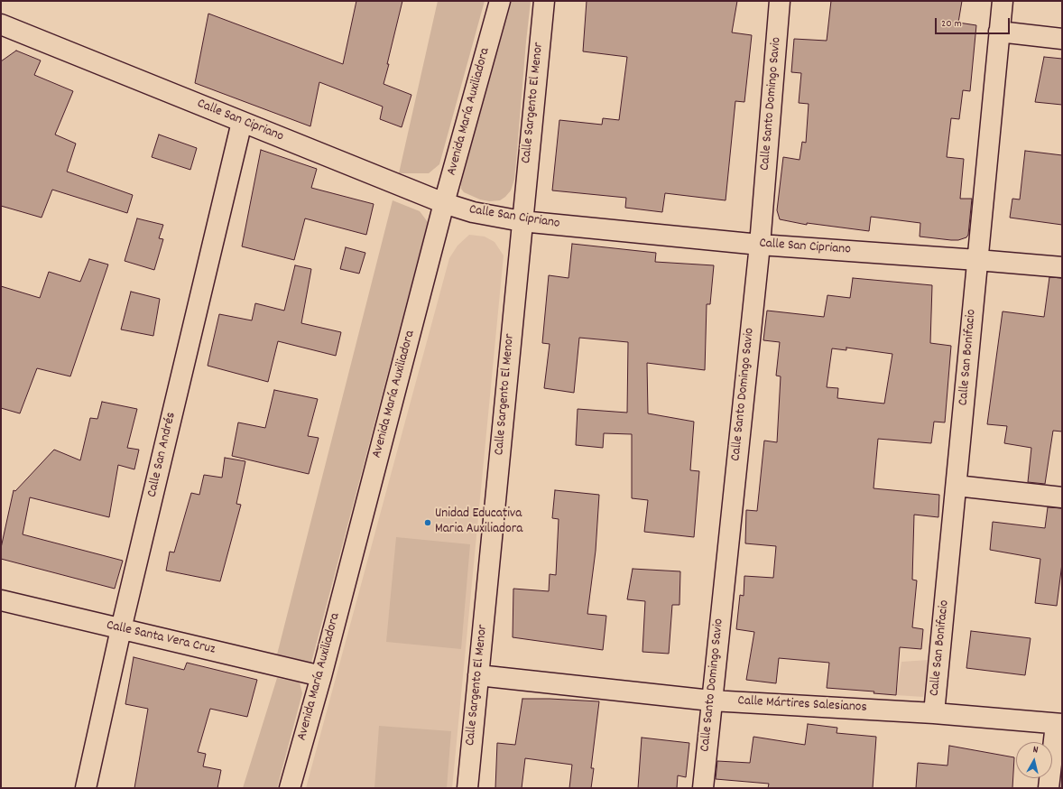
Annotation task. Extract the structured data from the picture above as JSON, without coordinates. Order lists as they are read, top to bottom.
{
  "streets": {
    "street": [
      "Calle Sargento El Menor",
      "Calle Santo Domingo Savio",
      "Avenida María Auxiliadora",
      "Calle San Cipriano",
      "Calle San Bonifacio",
      "Calle San Andrés",
      "Calle Santa Vera Cruz",
      "Calle Mártires Salesianos"
    ]
  },
  "crossings": [
    ["Calle Sargento El Menor", "Calle San Cipriano"],
    ["Calle Sargento El Menor", "Calle Mártires Salesianos"],
    ["Calle Santo Domingo Savio", "Calle San Cipriano"],
    ["Calle Santo Domingo Savio", "Calle Mártires Salesianos"],
    ["Avenida María Auxiliadora", "Calle San Cipriano"],
    ["Avenida María Auxiliadora", "Calle Santa Vera Cruz"],
    ["Calle San Cipriano", "Calle San Bonifacio"],
    ["Calle San Cipriano", "Calle San Andrés"],
    ["Calle San Bonifacio", "Calle Mártires Salesianos"],
    ["Calle San Andrés", "Calle Santa Vera Cruz"]
  ],
  "places": ["Unidad Educativa Maria Auxiliadora"],
  "scale_bar": "20 m",
  "north": "top"
}
